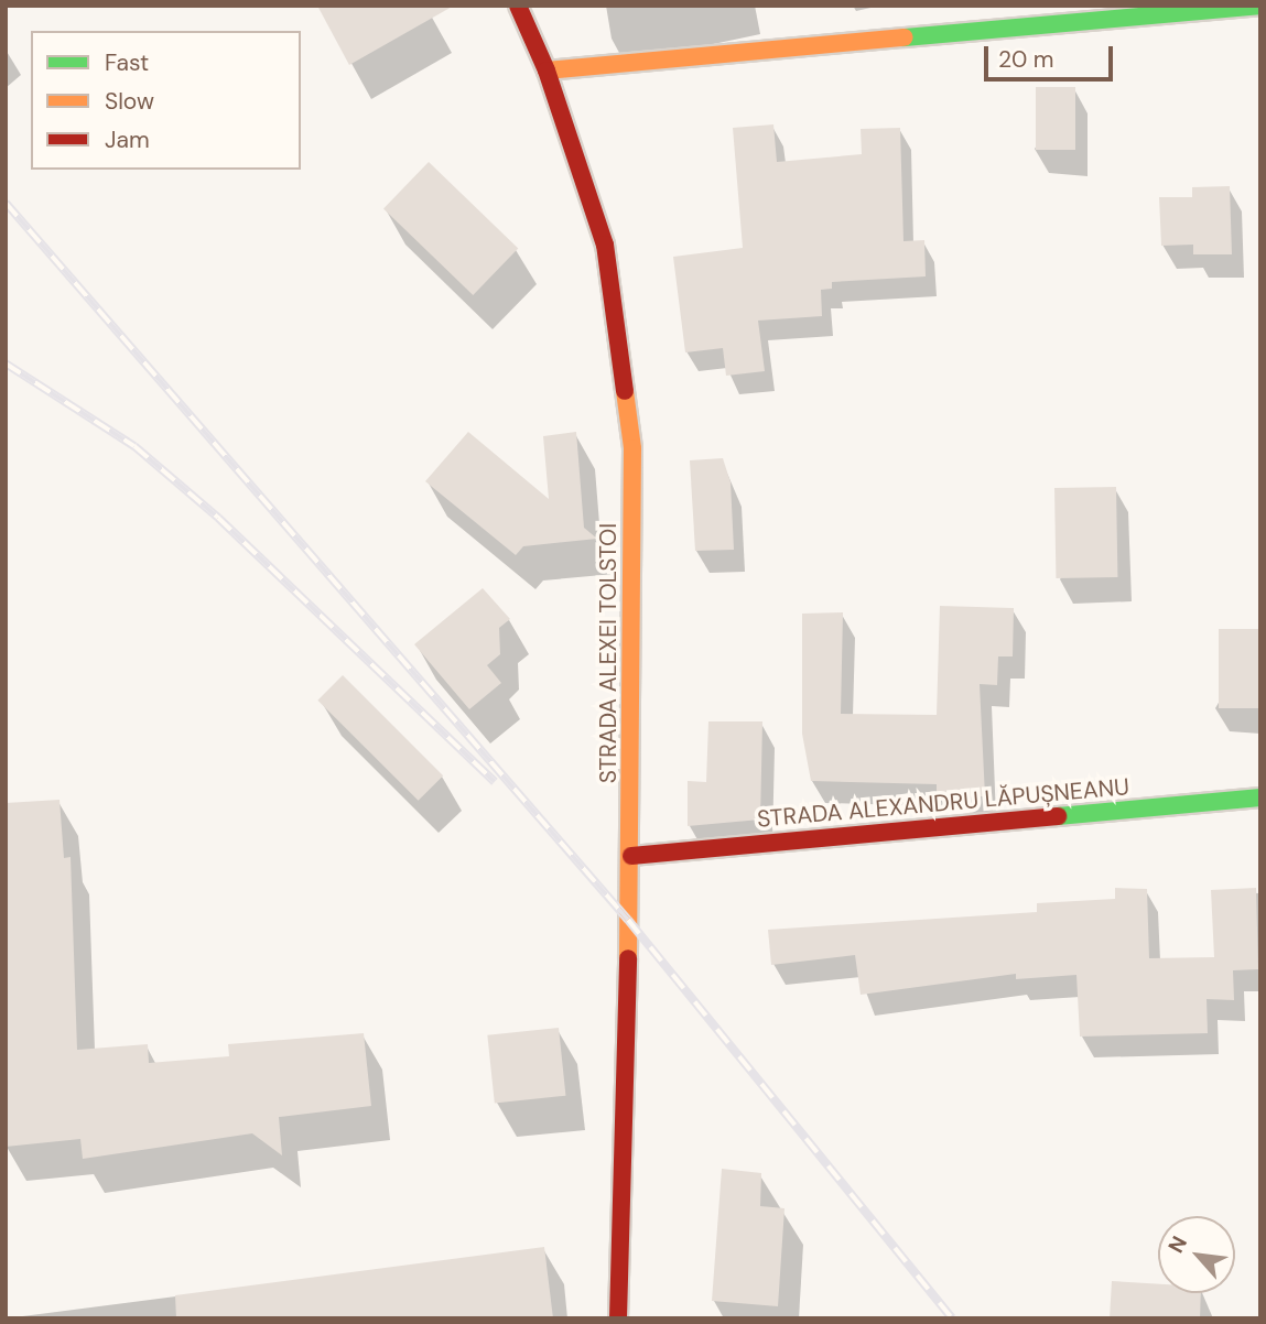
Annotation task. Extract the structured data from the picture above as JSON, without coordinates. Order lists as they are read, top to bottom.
{
  "streets": {
    "street": ["STRADA ALEXEI TOLSTOI", "STRADA ALEXANDRU LĂPUȘNEANU"]
  },
  "crossings": [
    ["STRADA ALEXEI TOLSTOI", "STRADA ALEXANDRU LĂPUȘNEANU"]
  ],
  "legend": ["Fast", "Slow", "Jam"],
  "scale_bar": "20 m",
  "north": "top left"
}
